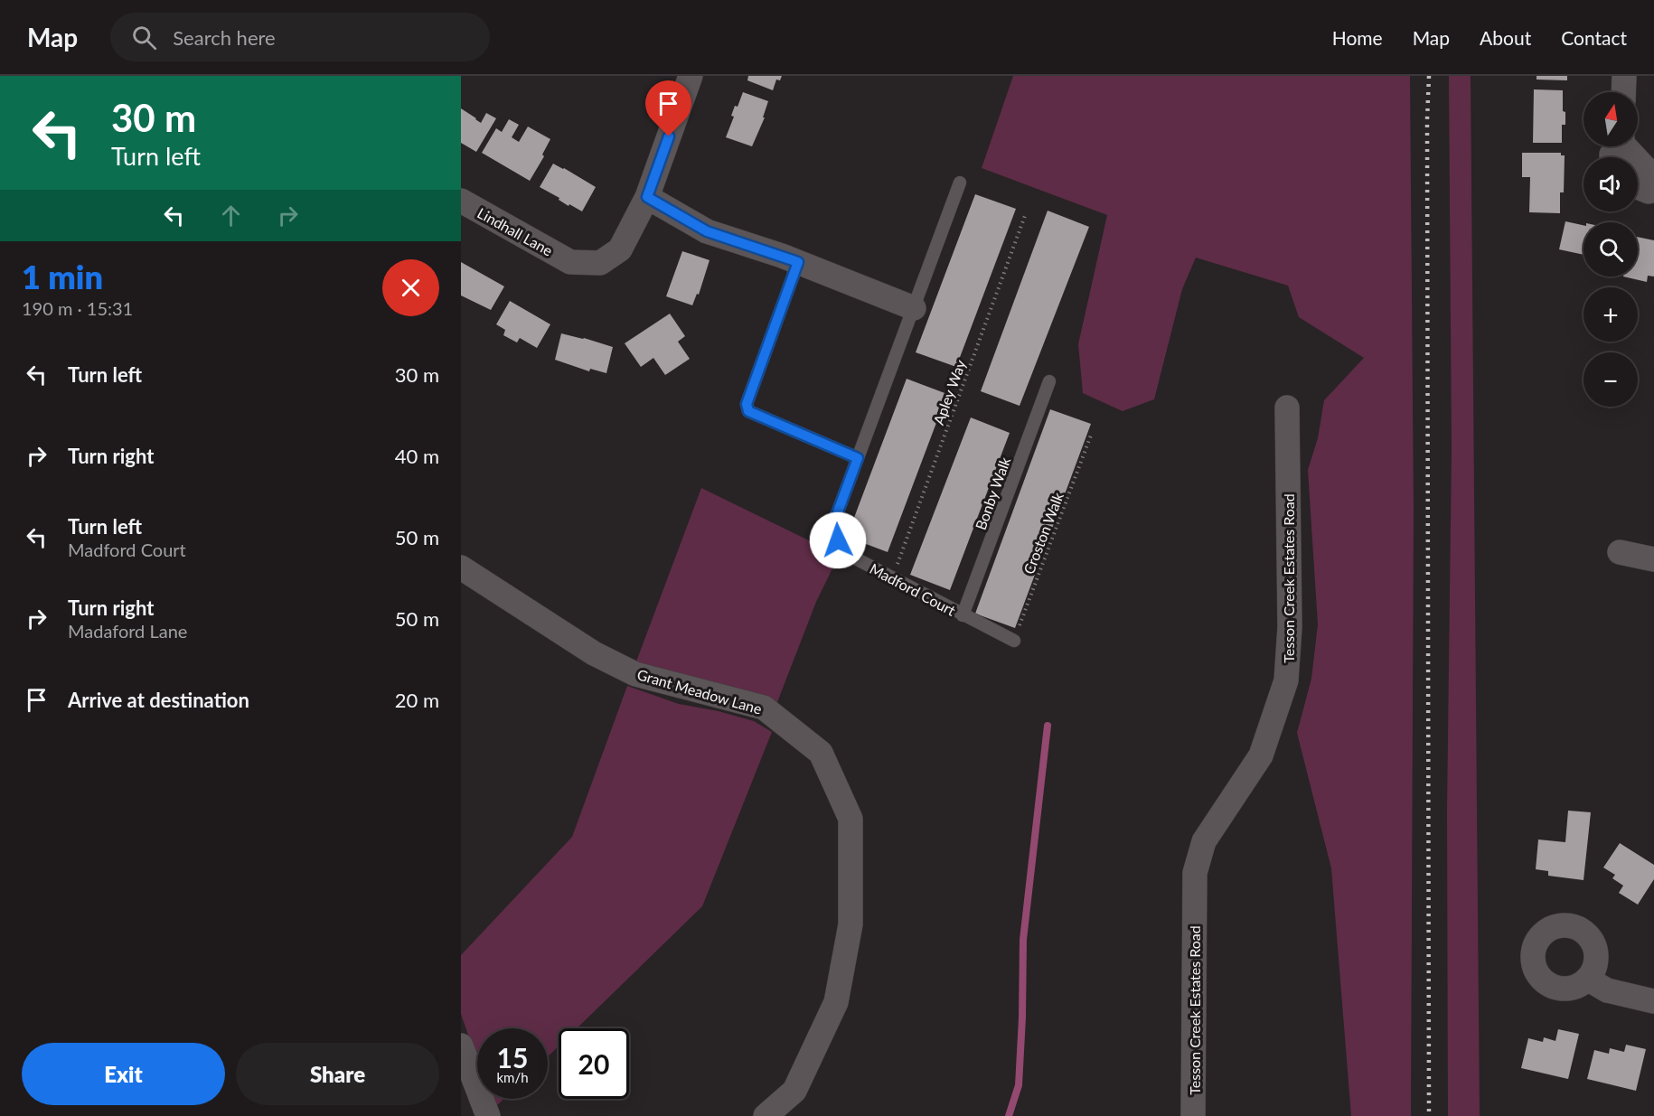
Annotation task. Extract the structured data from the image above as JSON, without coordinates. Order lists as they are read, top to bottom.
{
  "streets": {
    "street": ["Lindhall Lane", "Tesson Creek Estates Road", "Grant Meadow Lane"],
    "lane": ["Bonby Walk", "Madford Court"],
    "path": ["Apley Way", "Croston Walk"]
  },
  "crossings": [
    ["Apley Way", "Madford Court"],
    ["Bonby Walk", "Madford Court"],
    ["Croston Walk", "Madford Court"]
  ],
  "north": "top",
  "page": {
    "header": "Map",
    "search": "Search here",
    "nav": [
      "Home",
      "Map",
      "About",
      "Contact"
    ],
    "turn": ["30 m", "Turn left"],
    "map_buttons": ["+", "−"],
    "heading": ["1 min", "190 m · 15:31"],
    "list": [
      {
        "name": "Turn left",
        "value": "30 m"
      },
      {
        "name": "Turn right",
        "value": "40 m"
      },
      {
        "name": "Turn left",
        "note": "Madford Court",
        "value": "50 m"
      },
      {
        "name": "Turn right",
        "note": "Madaford Lane",
        "value": "50 m"
      },
      {
        "name": "Arrive at destination",
        "value": "20 m"
      }
    ],
    "speed": "15 km/h",
    "limit": "20",
    "buttons": ["Exit", "Share"]
  }
}
